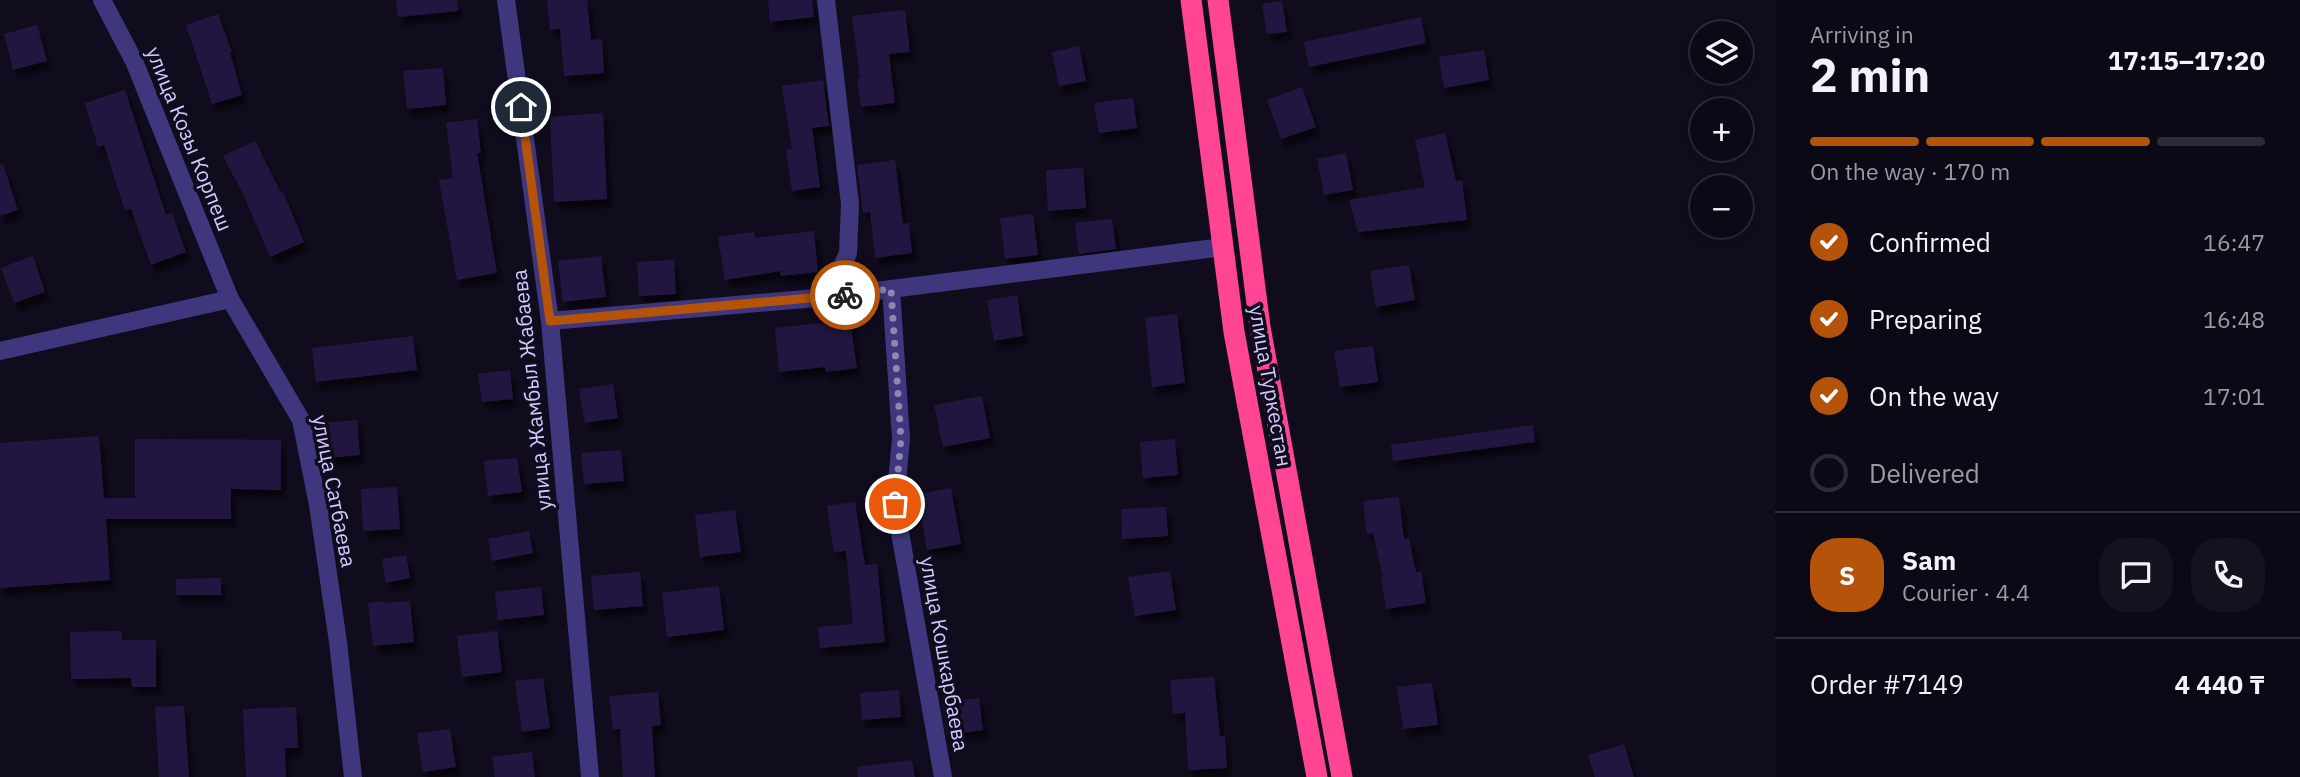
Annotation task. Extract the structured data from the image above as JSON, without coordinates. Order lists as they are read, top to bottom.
{
  "streets": {
    "highway": ["улица Туркестан"],
    "street": [
      "улица Козы Корпеш",
      "улица Жамбыл Жабаева",
      "улица Сатбаева",
      "улица Кошкарбаева"
    ]
  },
  "crossings": [
    ["улица Козы Корпеш", "улица Сатбаева"]
  ],
  "page": {
    "heading": ["2 min", "Arriving in", "17:15–17:20"],
    "panel": [
      "Sam",
      "Courier · 4.4",
      "Order #7149",
      "4 440 ₸"
    ],
    "map_buttons": ["+", "−"],
    "bar": "On the way · 170 m",
    "list": [
      ["Confirmed", "16:47"],
      ["Preparing", "16:48"],
      ["On the way", "17:01"],
      "Delivered"
    ],
    "round": "S"
  }
}
